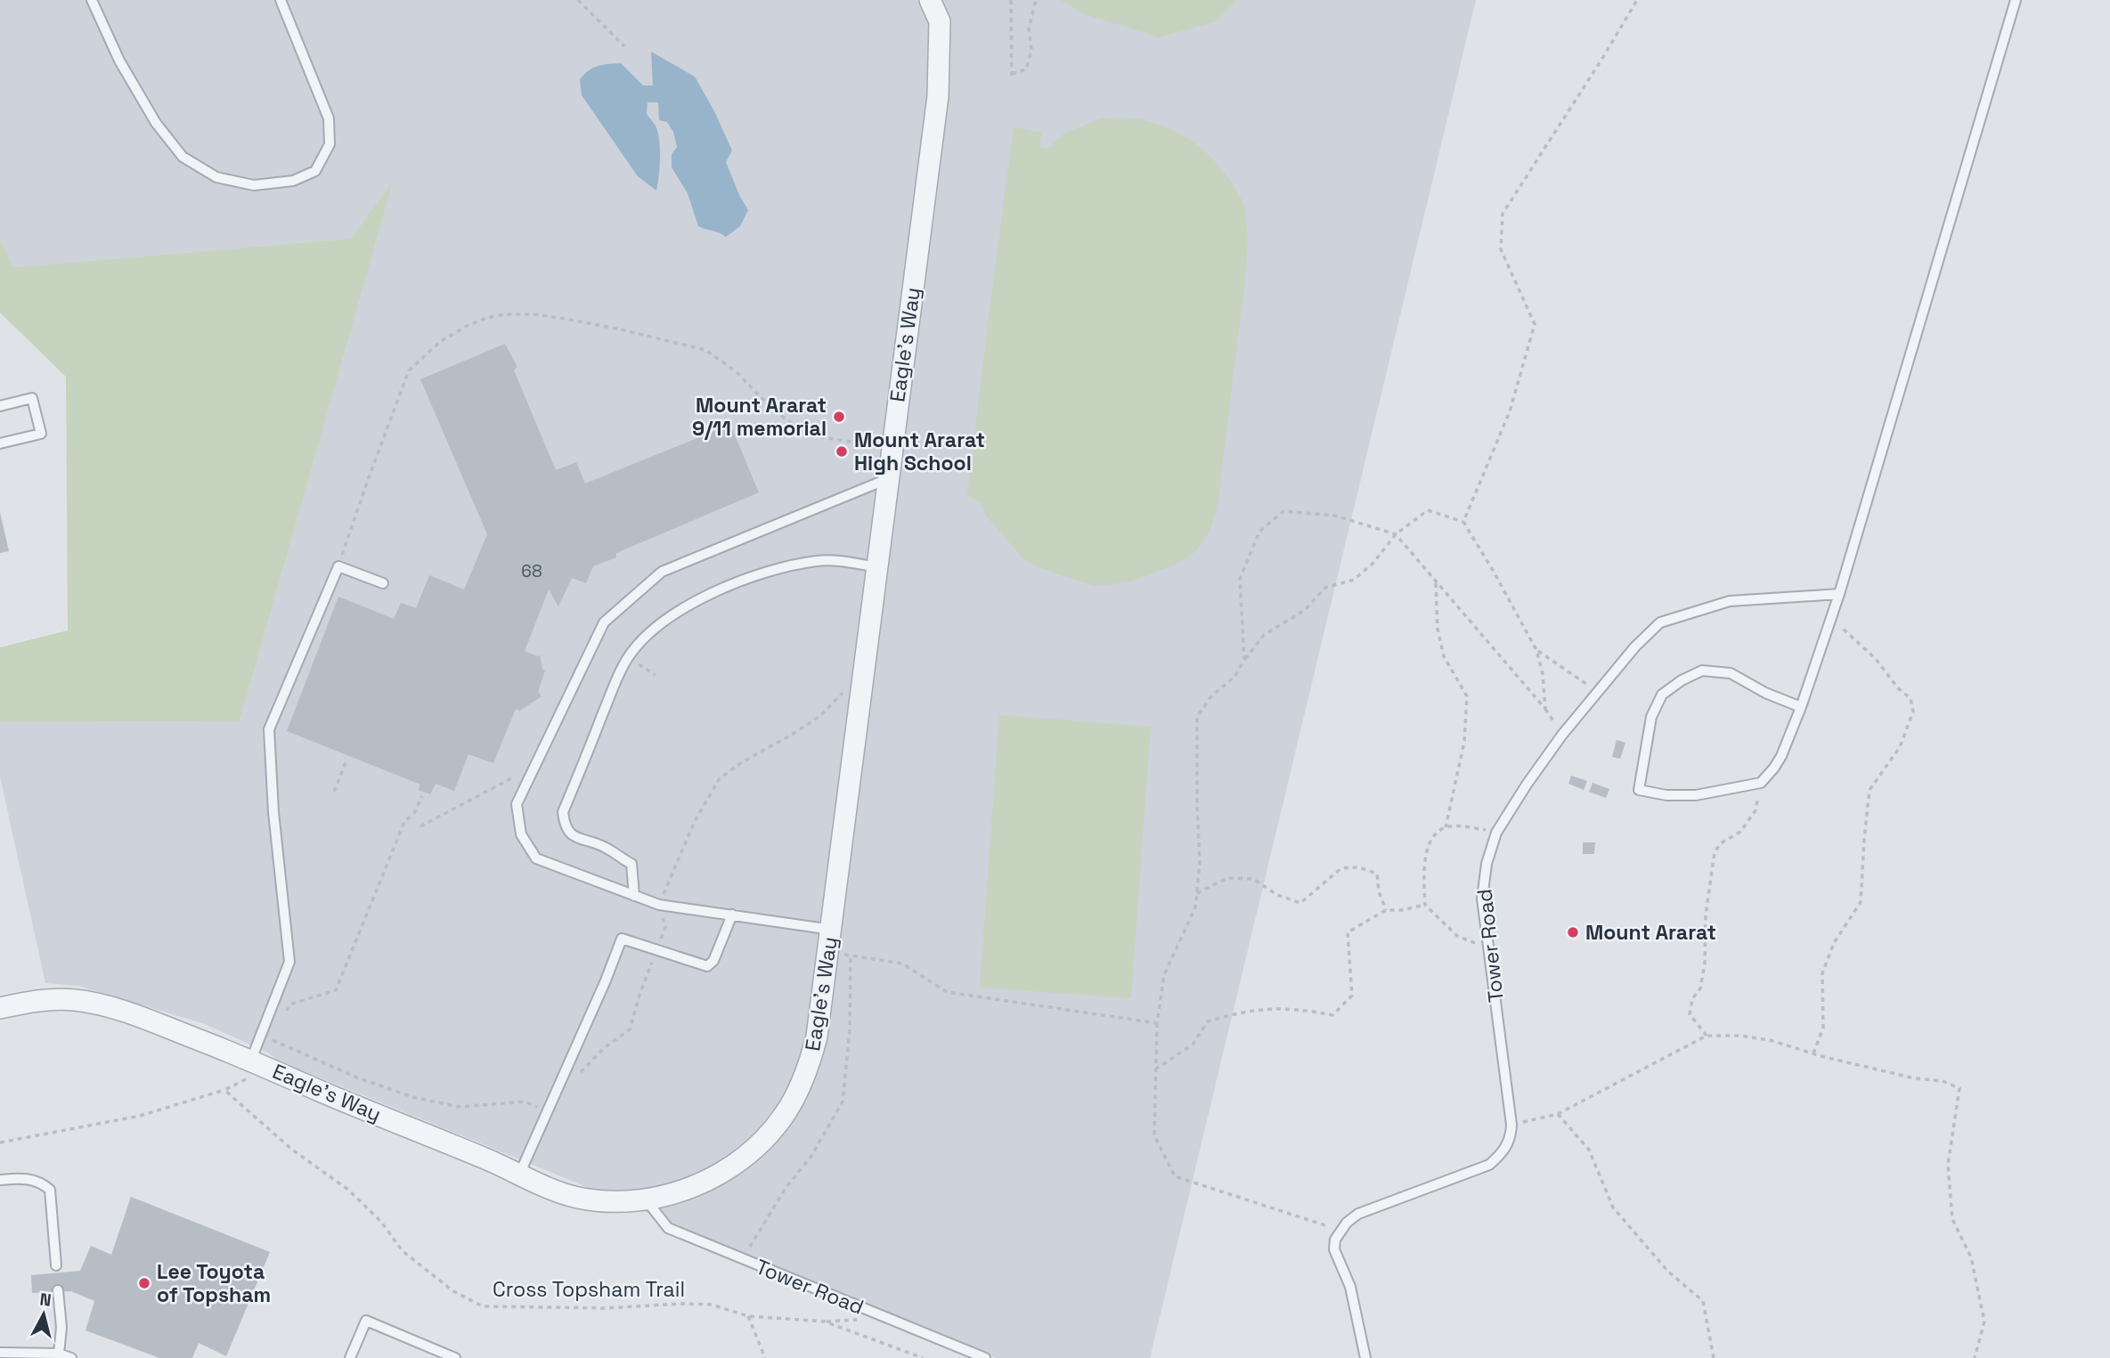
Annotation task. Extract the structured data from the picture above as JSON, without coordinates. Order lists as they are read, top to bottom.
{
  "streets": {
    "street": ["Eagle's Way"],
    "lane": ["Tower Road"],
    "path": ["Cross Topsham Trail"]
  },
  "crossings": [
    ["Eagle's Way", "Tower Road"]
  ],
  "places": [
    "Mount Ararat 9/11 memorial",
    "Mount Ararat High School",
    "Mount Ararat",
    "Lee Toyota of Topsham"
  ],
  "house_numbers": ["68"],
  "north": "top"
}
